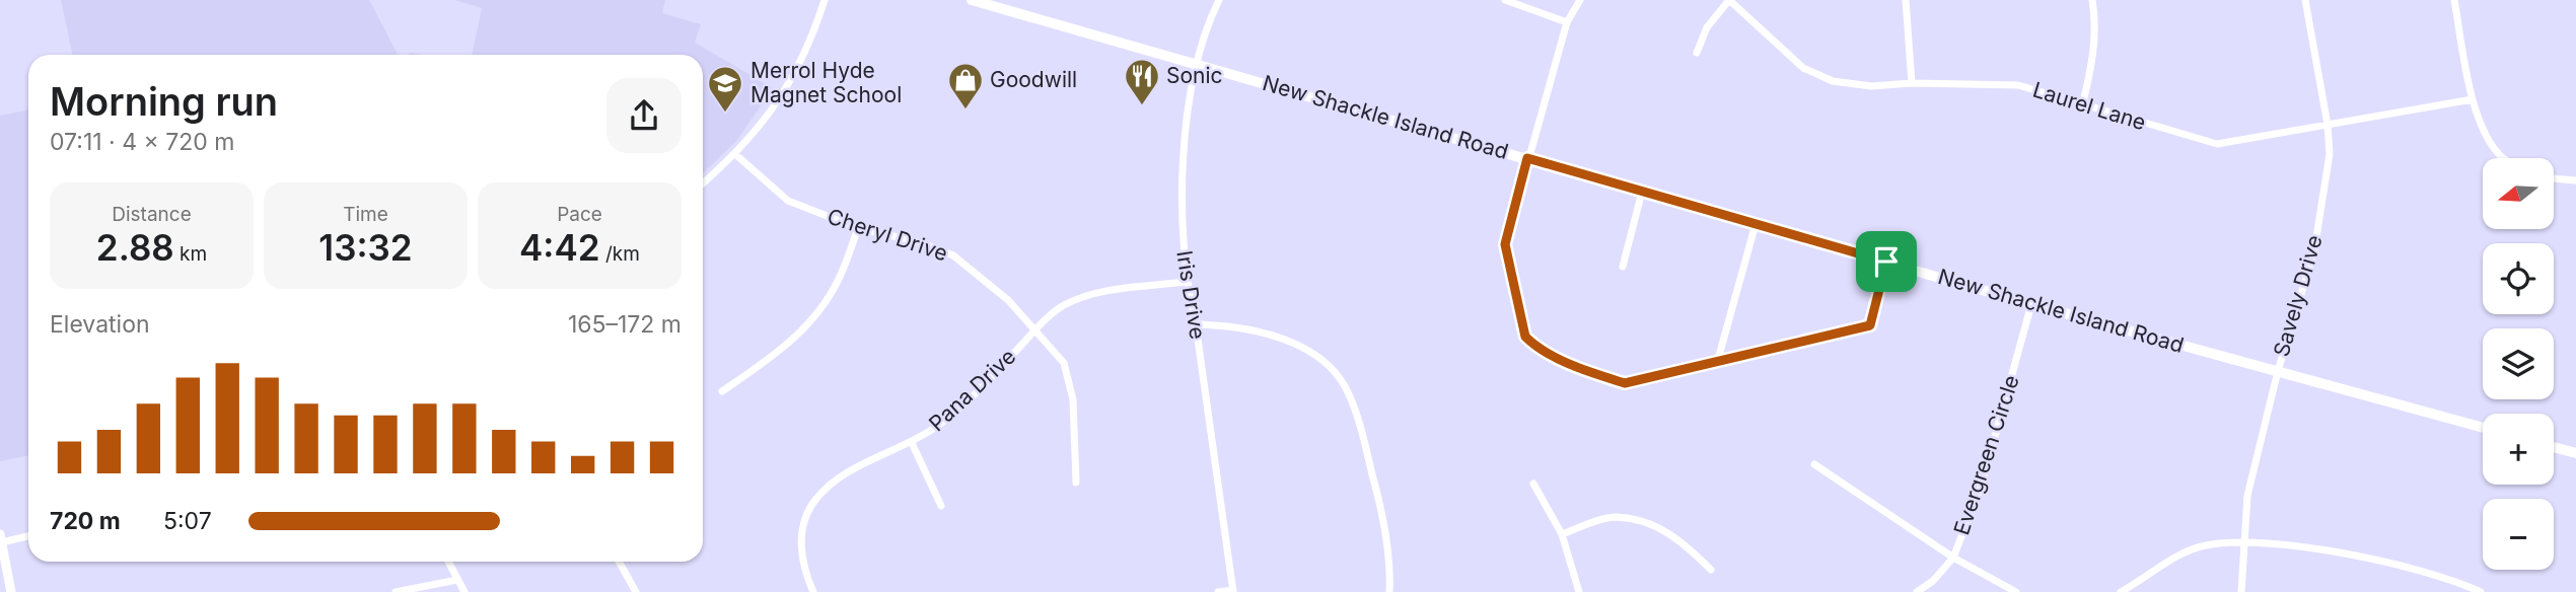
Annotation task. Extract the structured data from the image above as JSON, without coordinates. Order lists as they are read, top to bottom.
{
  "streets": {
    "main road": ["New Shackle Island Road"],
    "street": [
      "Laurel Lane",
      "Cheryl Drive",
      "Iris Drive",
      "Savely Drive",
      "Pana Drive",
      "Evergreen Circle"
    ]
  },
  "crossings": [
    ["Laurel Lane", "Savely Drive"],
    ["New Shackle Island Road", "Iris Drive"],
    ["New Shackle Island Road", "Savely Drive"],
    ["New Shackle Island Road", "Evergreen Circle"],
    ["Cheryl Drive", "Pana Drive"],
    ["Iris Drive", "Pana Drive"]
  ],
  "places": {
    "restaurant": ["Sonic"],
    "shop": ["Goodwill"],
    "school or university": ["Merrol Hyde Magnet School"]
  },
  "north": "left",
  "page": {
    "heading": ["Morning run", "07:11 · 4 × 720 m"],
    "map_buttons": ["+", "−"],
    "stats": [
      ["Distance", "2.88 km"],
      ["Time", "13:32"],
      ["Pace", "4:42 /km"]
    ],
    "chart": ["Elevation", "165–172 m"],
    "list": [
      {
        "name": "720 m",
        "note": "5:07"
      }
    ]
  }
}
